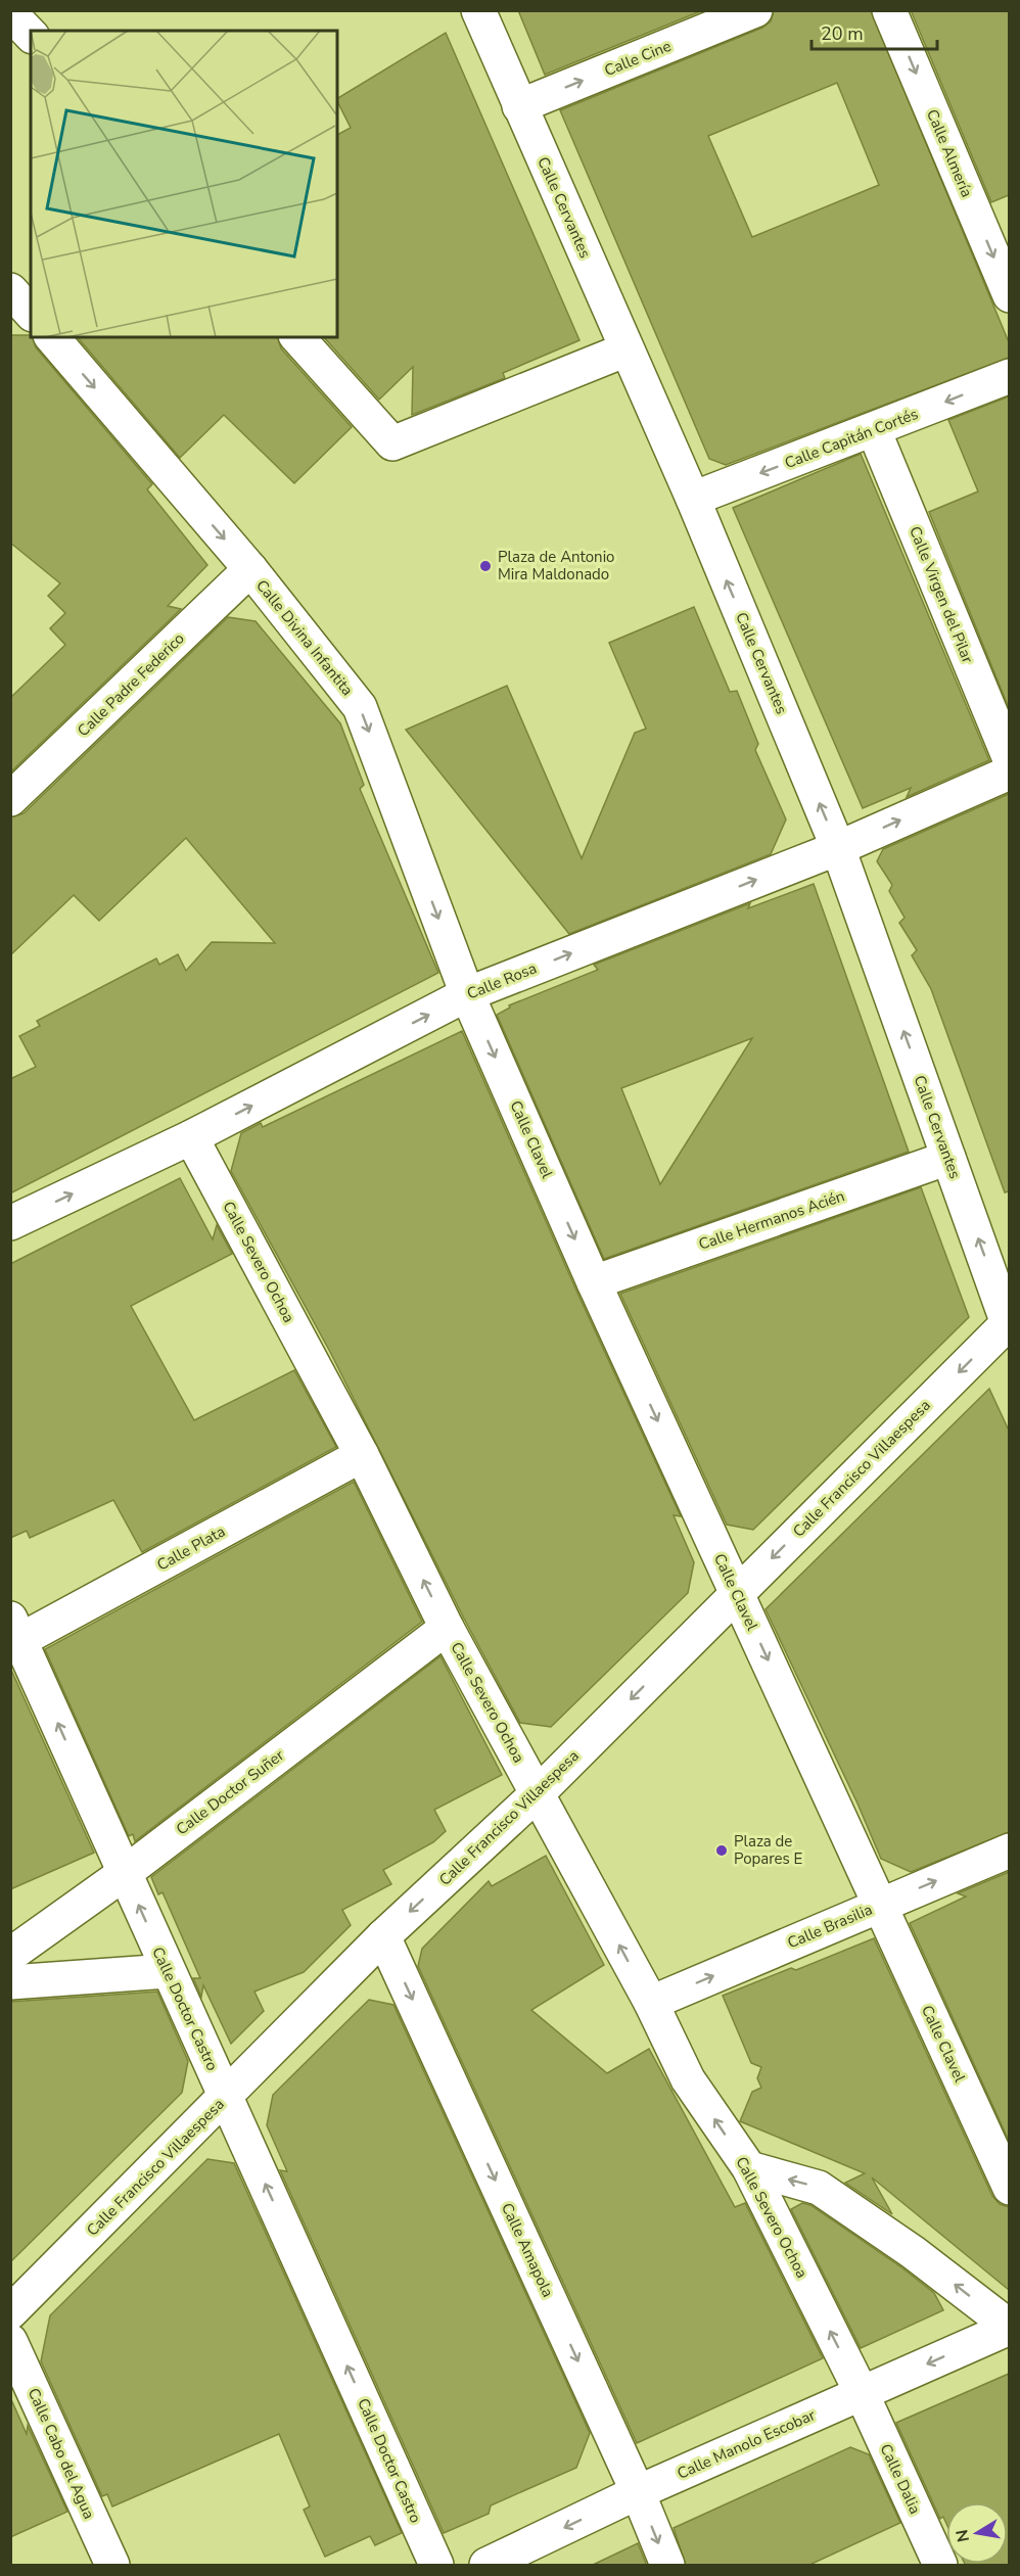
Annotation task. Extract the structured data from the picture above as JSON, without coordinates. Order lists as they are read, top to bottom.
{
  "streets": {
    "street": [
      "Calle Cine",
      "Calle Almería",
      "Calle Cervantes",
      "Calle Capitán Cortés",
      "Calle Virgen del Pilar",
      "Calle Divina Infantita",
      "Calle Padre Federico",
      "Calle Rosa",
      "Calle Clavel",
      "Calle Hermanos Acién",
      "Calle Severo Ochoa",
      "Calle Francisco Villaespesa",
      "Calle Plata",
      "Calle Doctor Suñer",
      "Calle Brasilia",
      "Calle Doctor Castro",
      "Calle Amapola",
      "Calle Manolo Escobar",
      "Calle Cabo del Agua",
      "Calle Dalia"
    ]
  },
  "crossings": [
    ["Calle Cine", "Calle Cervantes"],
    ["Calle Cervantes", "Calle Capitán Cortés"],
    ["Calle Cervantes", "Calle Rosa"],
    ["Calle Cervantes", "Calle Hermanos Acién"],
    ["Calle Cervantes", "Calle Francisco Villaespesa"],
    ["Calle Capitán Cortés", "Calle Virgen del Pilar"],
    ["Calle Divina Infantita", "Calle Padre Federico"],
    ["Calle Divina Infantita", "Calle Rosa"],
    ["Calle Divina Infantita", "Calle Clavel"],
    ["Calle Rosa", "Calle Clavel"],
    ["Calle Rosa", "Calle Severo Ochoa"],
    ["Calle Clavel", "Calle Hermanos Acién"],
    ["Calle Clavel", "Calle Francisco Villaespesa"],
    ["Calle Clavel", "Calle Brasilia"],
    ["Calle Severo Ochoa", "Calle Francisco Villaespesa"],
    ["Calle Severo Ochoa", "Calle Plata"],
    ["Calle Severo Ochoa", "Calle Doctor Suñer"],
    ["Calle Severo Ochoa", "Calle Brasilia"],
    ["Calle Severo Ochoa", "Calle Manolo Escobar"],
    ["Calle Severo Ochoa", "Calle Dalia"],
    ["Calle Francisco Villaespesa", "Calle Doctor Castro"],
    ["Calle Francisco Villaespesa", "Calle Amapola"],
    ["Calle Plata", "Calle Doctor Castro"],
    ["Calle Doctor Suñer", "Calle Doctor Castro"],
    ["Calle Amapola", "Calle Manolo Escobar"],
    ["Calle Manolo Escobar", "Calle Dalia"]
  ],
  "one_way": [
    "Calle Cine",
    "Calle Almería",
    "Calle Cervantes",
    "Calle Capitán Cortés",
    "Calle Divina Infantita",
    "Calle Rosa",
    "Calle Clavel",
    "Calle Severo Ochoa",
    "Calle Francisco Villaespesa",
    "Calle Brasilia",
    "Calle Doctor Castro",
    "Calle Amapola",
    "Calle Manolo Escobar"
  ],
  "places": ["Plaza de Antonio Mira Maldonado", "Plaza de Popares E"],
  "scale_bar": "20 m",
  "north": "left"
}
